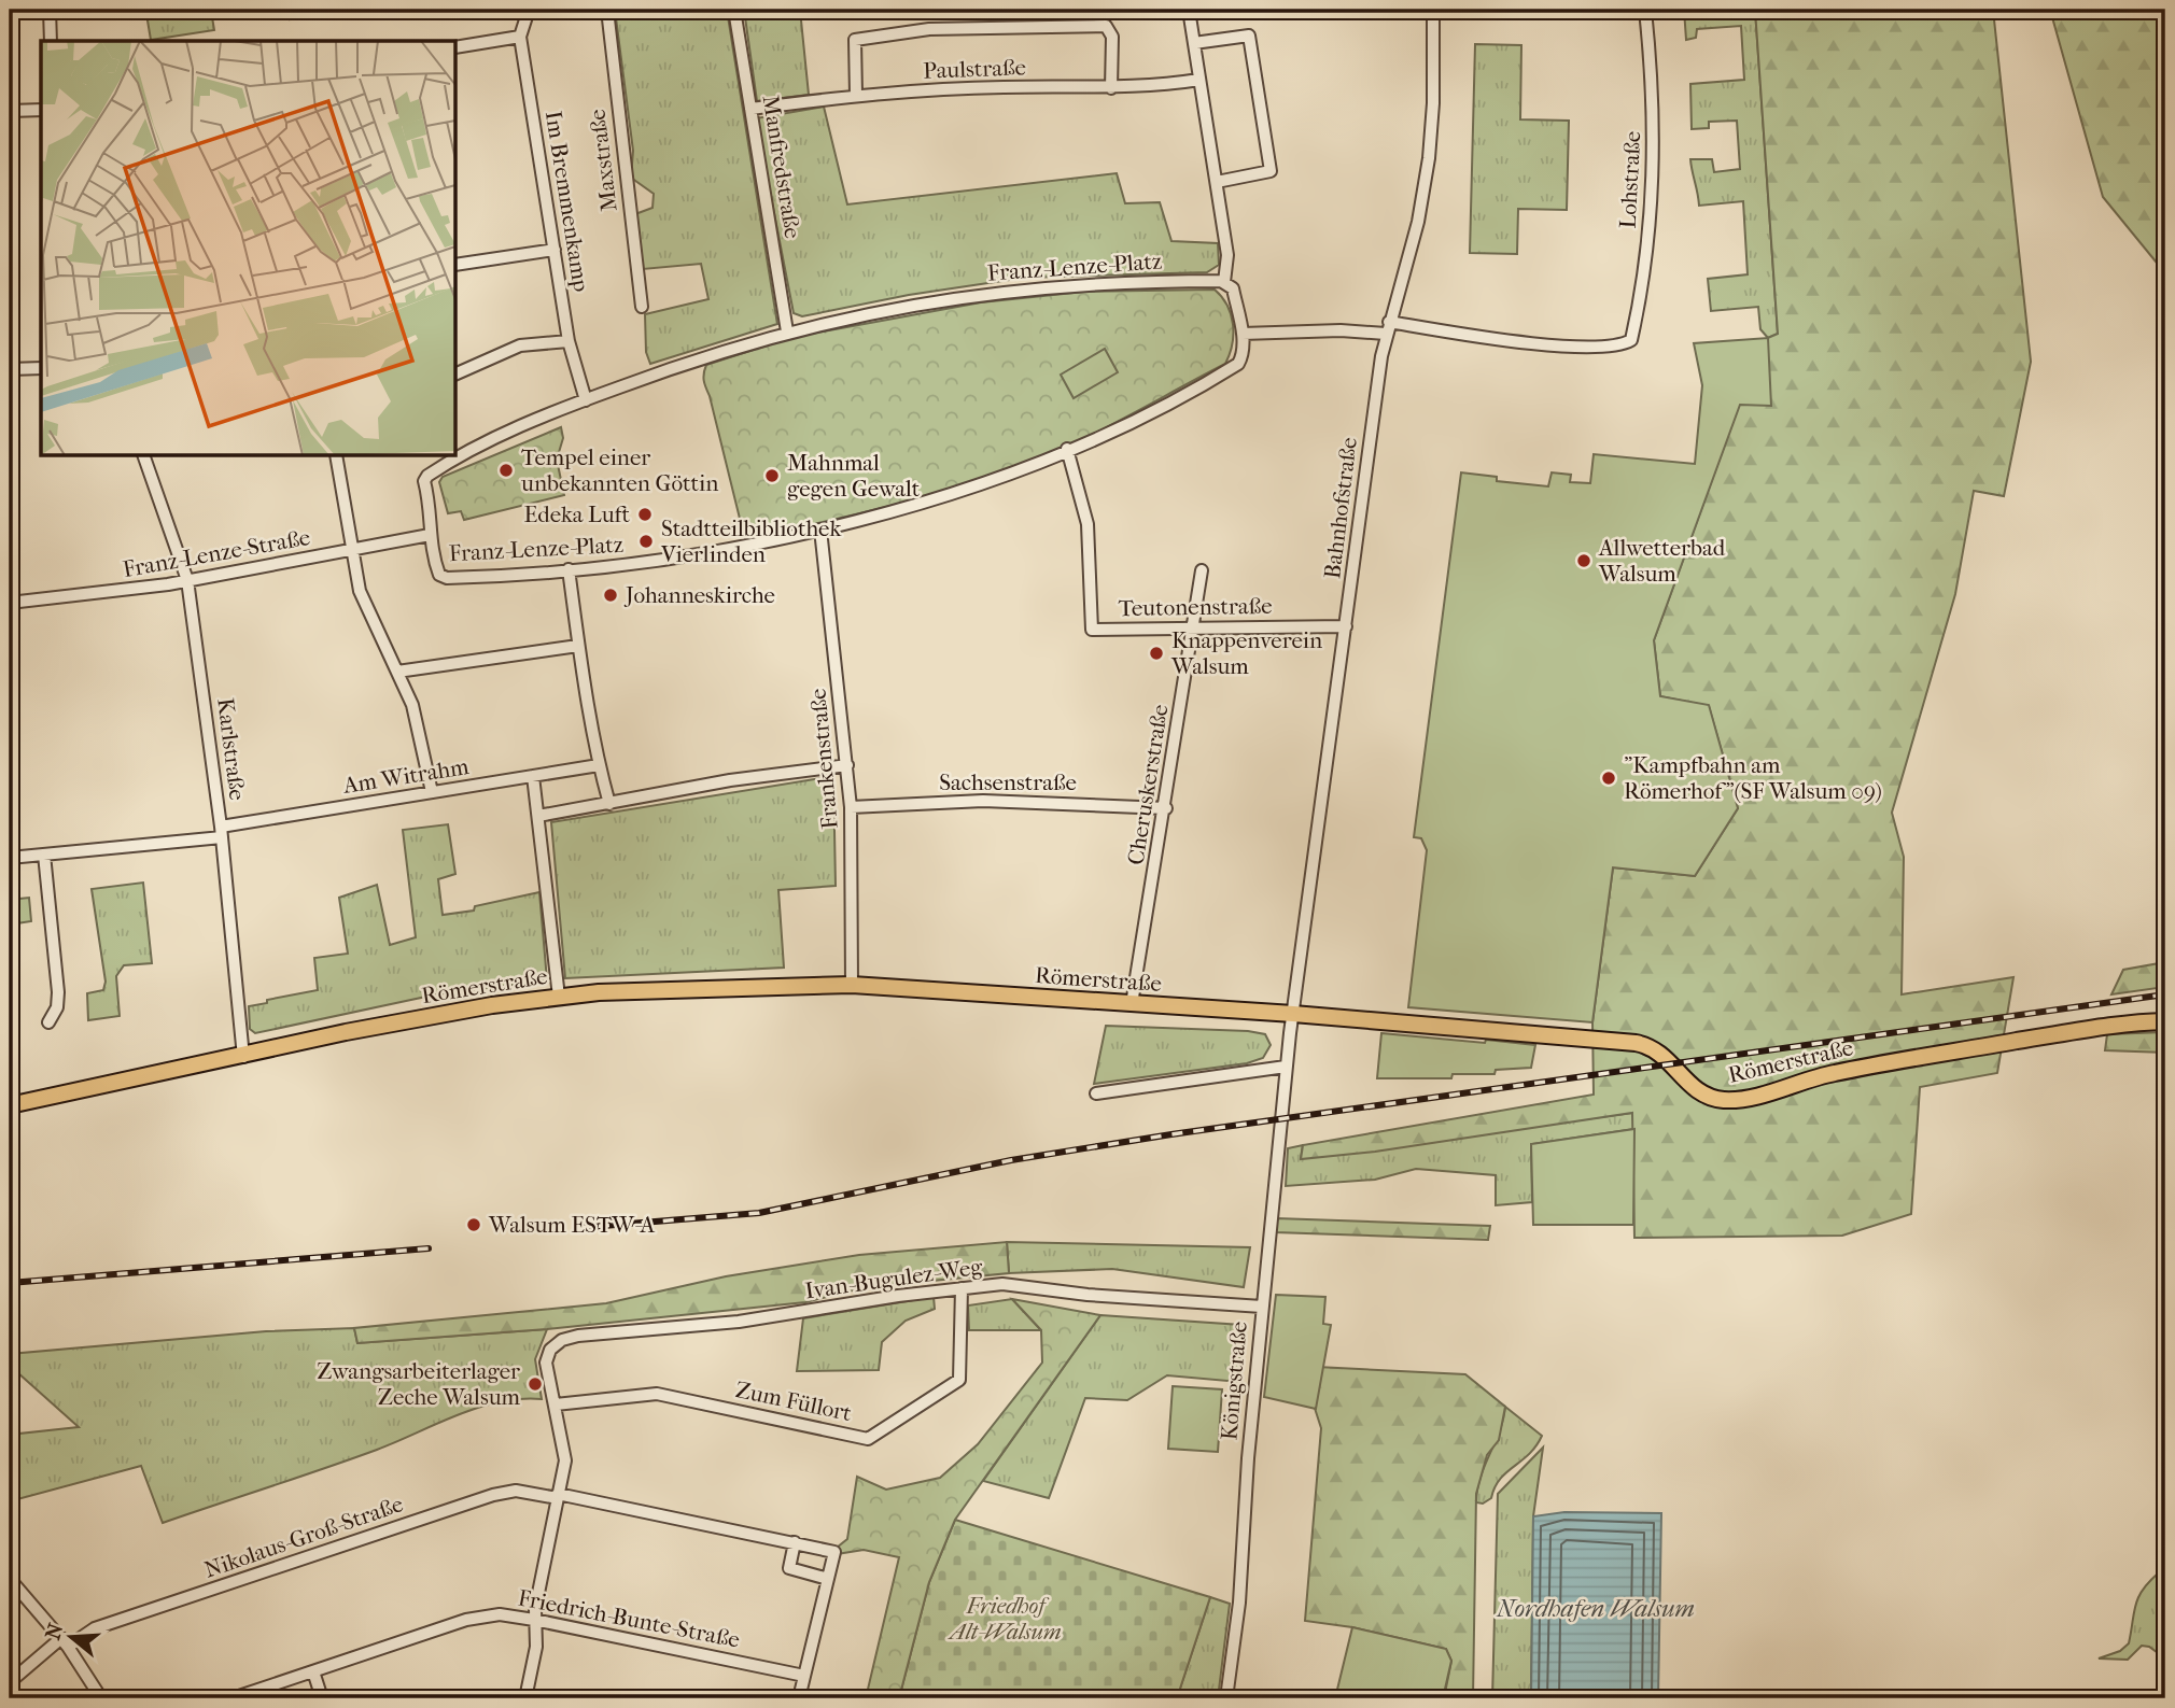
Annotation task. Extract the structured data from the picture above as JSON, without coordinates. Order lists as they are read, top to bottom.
{
  "streets": {
    "main road": ["Römerstraße"],
    "street": [
      "Paulstraße",
      "Maxstraße",
      "Manfredstraße",
      "Lohstraße",
      "Im Bremmenkamp",
      "Franz-Lenze-Platz",
      "Bahnhofstraße",
      "Franz-Lenze-Straße",
      "Teutonenstraße",
      "Karlstraße",
      "Frankenstraße",
      "Am Witrahm",
      "Sachsenstraße",
      "Cheruskerstraße",
      "Ivan-Bugulez-Weg",
      "Königstraße",
      "Zum Füllort",
      "Nikolaus-Groß-Straße",
      "Friedrich-Bunte-Straße"
    ]
  },
  "crossings": [
    ["Paulstraße", "Manfredstraße"],
    ["Manfredstraße", "Franz-Lenze-Platz"],
    ["Lohstraße", "Bahnhofstraße"],
    ["Im Bremmenkamp", "Franz-Lenze-Platz"],
    ["Franz-Lenze-Platz", "Franz-Lenze-Straße"],
    ["Franz-Lenze-Platz", "Teutonenstraße"],
    ["Franz-Lenze-Platz", "Frankenstraße"],
    ["Bahnhofstraße", "Teutonenstraße"],
    ["Bahnhofstraße", "Römerstraße"],
    ["Bahnhofstraße", "Königstraße"],
    ["Franz-Lenze-Straße", "Karlstraße"],
    ["Teutonenstraße", "Cheruskerstraße"],
    ["Karlstraße", "Am Witrahm"],
    ["Karlstraße", "Römerstraße"],
    ["Frankenstraße", "Sachsenstraße"],
    ["Frankenstraße", "Römerstraße"],
    ["Sachsenstraße", "Cheruskerstraße"],
    ["Cheruskerstraße", "Römerstraße"],
    ["Römerstraße", "Königstraße"],
    ["Ivan-Bugulez-Weg", "Königstraße"],
    ["Ivan-Bugulez-Weg", "Zum Füllort"]
  ],
  "water": ["Nordhafen Walsum"],
  "parks": ["Friedhof Alt-Walsum"],
  "places": [
    "Tempel einer unbekannten Göttin",
    "Mahnmal gegen Gewalt",
    "Edeka Luft",
    "Stadtteilbibliothek Vierlinden",
    "Allwetterbad Walsum",
    "Johanneskirche",
    "Knappenverein Walsum",
    "\"Kampfbahn am Römerhof\"(SF Walsum 09)",
    "Walsum ESTW-A",
    "Zwangsarbeiterlager Zeche Walsum"
  ],
  "north": "left"
}
